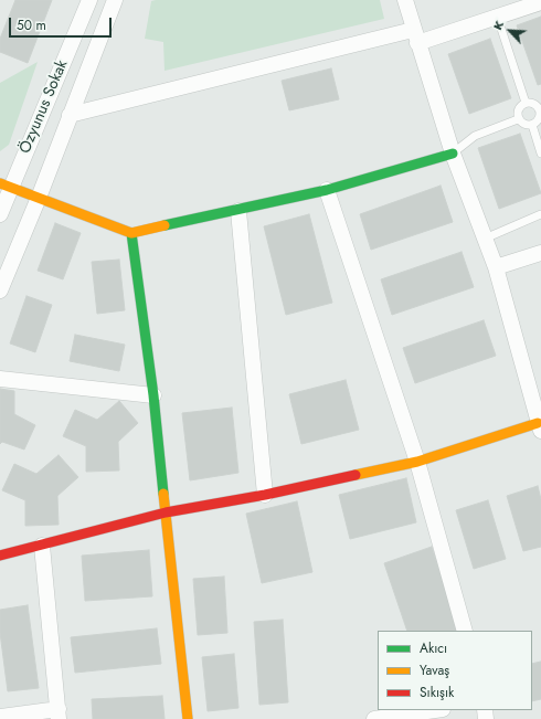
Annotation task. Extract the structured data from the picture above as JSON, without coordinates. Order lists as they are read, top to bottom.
{
  "streets": {
    "street": ["Özyunus Sokak"]
  },
  "legend": ["Akıcı", "Yavaş", "Sıkışık"],
  "scale_bar": "50 m",
  "north": "top left"
}
